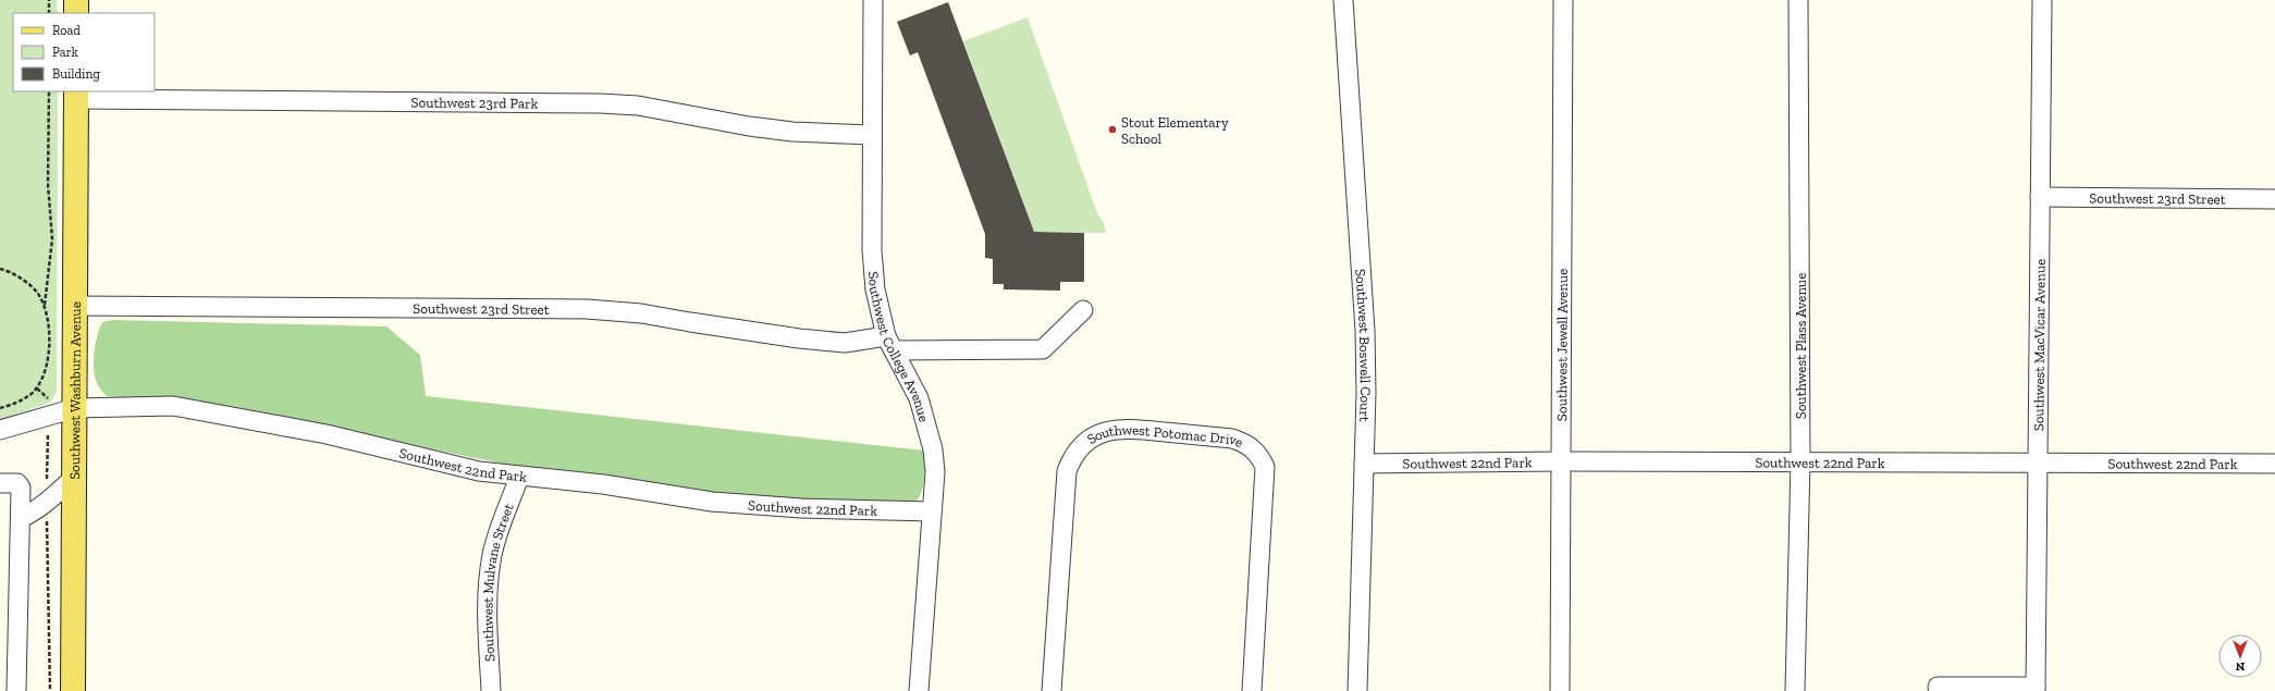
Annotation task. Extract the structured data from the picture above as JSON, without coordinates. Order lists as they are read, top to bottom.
{
  "streets": {
    "main road": ["Southwest Washburn Avenue"],
    "street": [
      "Southwest 23rd Park",
      "Southwest 23rd Street",
      "Southwest Boswell Court",
      "Southwest MacVicar Avenue",
      "Southwest College Avenue",
      "Southwest Jewell Avenue",
      "Southwest Plass Avenue",
      "Southwest Potomac Drive",
      "Southwest 22nd Park",
      "Southwest Mulvane Street"
    ]
  },
  "crossings": [
    ["Southwest 23rd Park", "Southwest College Avenue"],
    ["Southwest 23rd Park", "Southwest Washburn Avenue"],
    ["Southwest 23rd Street", "Southwest MacVicar Avenue"],
    ["Southwest 23rd Street", "Southwest College Avenue"],
    ["Southwest 23rd Street", "Southwest Washburn Avenue"],
    ["Southwest Boswell Court", "Southwest 22nd Park"],
    ["Southwest MacVicar Avenue", "Southwest 22nd Park"],
    ["Southwest College Avenue", "Southwest 22nd Park"],
    ["Southwest Jewell Avenue", "Southwest 22nd Park"],
    ["Southwest Plass Avenue", "Southwest 22nd Park"],
    ["Southwest Washburn Avenue", "Southwest 22nd Park"],
    ["Southwest 22nd Park", "Southwest Mulvane Street"]
  ],
  "places": ["Stout Elementary School"],
  "legend": ["Road", "Park", "Building"],
  "north": "bottom"
}
